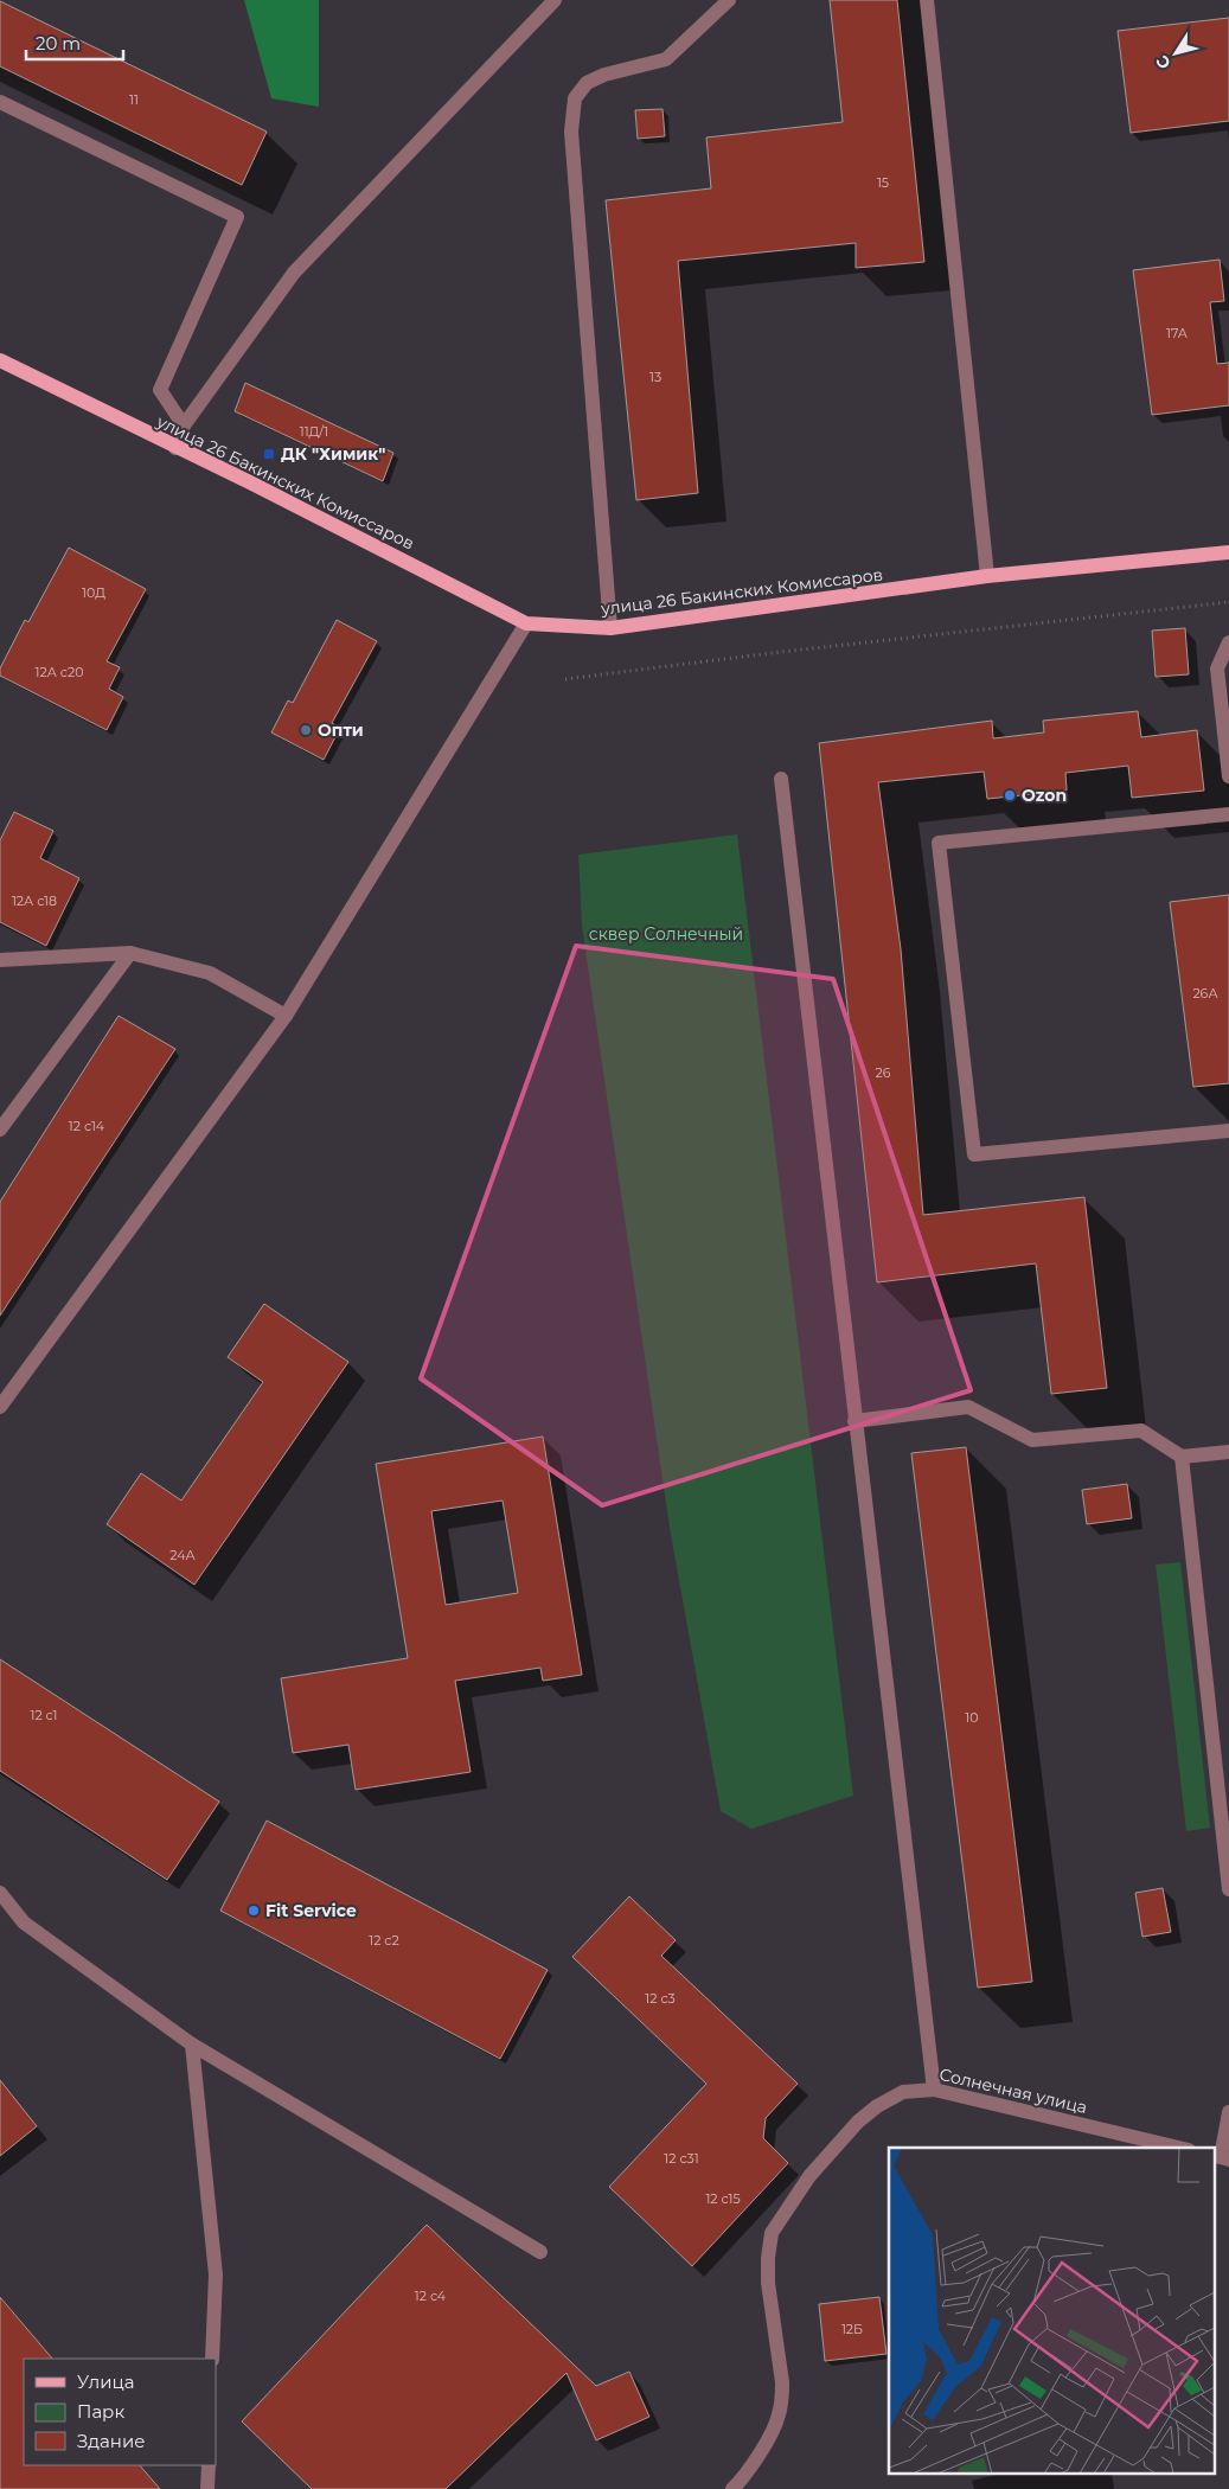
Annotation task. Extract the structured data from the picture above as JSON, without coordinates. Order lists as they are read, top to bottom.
{
  "streets": {
    "main road": ["улица 26 Бакинских Комиссаров"],
    "street": ["Солнечная улица"]
  },
  "parks": ["сквер Солнечный"],
  "places": {
    "transit": ["ДК \"Химик\""],
    "other": ["Опти", "Ozon", "Fit Service"]
  },
  "house_numbers": [
    "11",
    "15",
    "17А",
    "13",
    "11Д/1",
    "10Д",
    "12А с20",
    "12А с18",
    "26А",
    "26",
    "12 с14",
    "24А",
    "12 с1",
    "10",
    "12 с2",
    "12 с3",
    "12 с31",
    "12 с15",
    "12 с4",
    "12Б"
  ],
  "legend": ["Улица", "Парк", "Здание"],
  "scale_bar": "20 m",
  "north": "bottom left"
}
